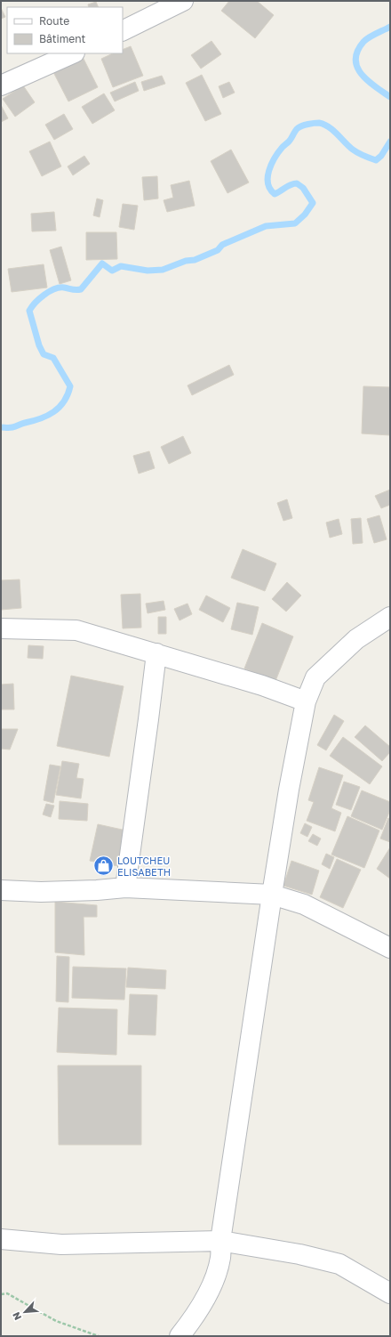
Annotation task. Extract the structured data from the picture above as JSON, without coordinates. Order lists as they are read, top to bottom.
{
  "places": {
    "shop": ["LOUTCHEU ELISABETH"]
  },
  "legend": ["Route", "Bâtiment"],
  "north": "bottom left"
}
